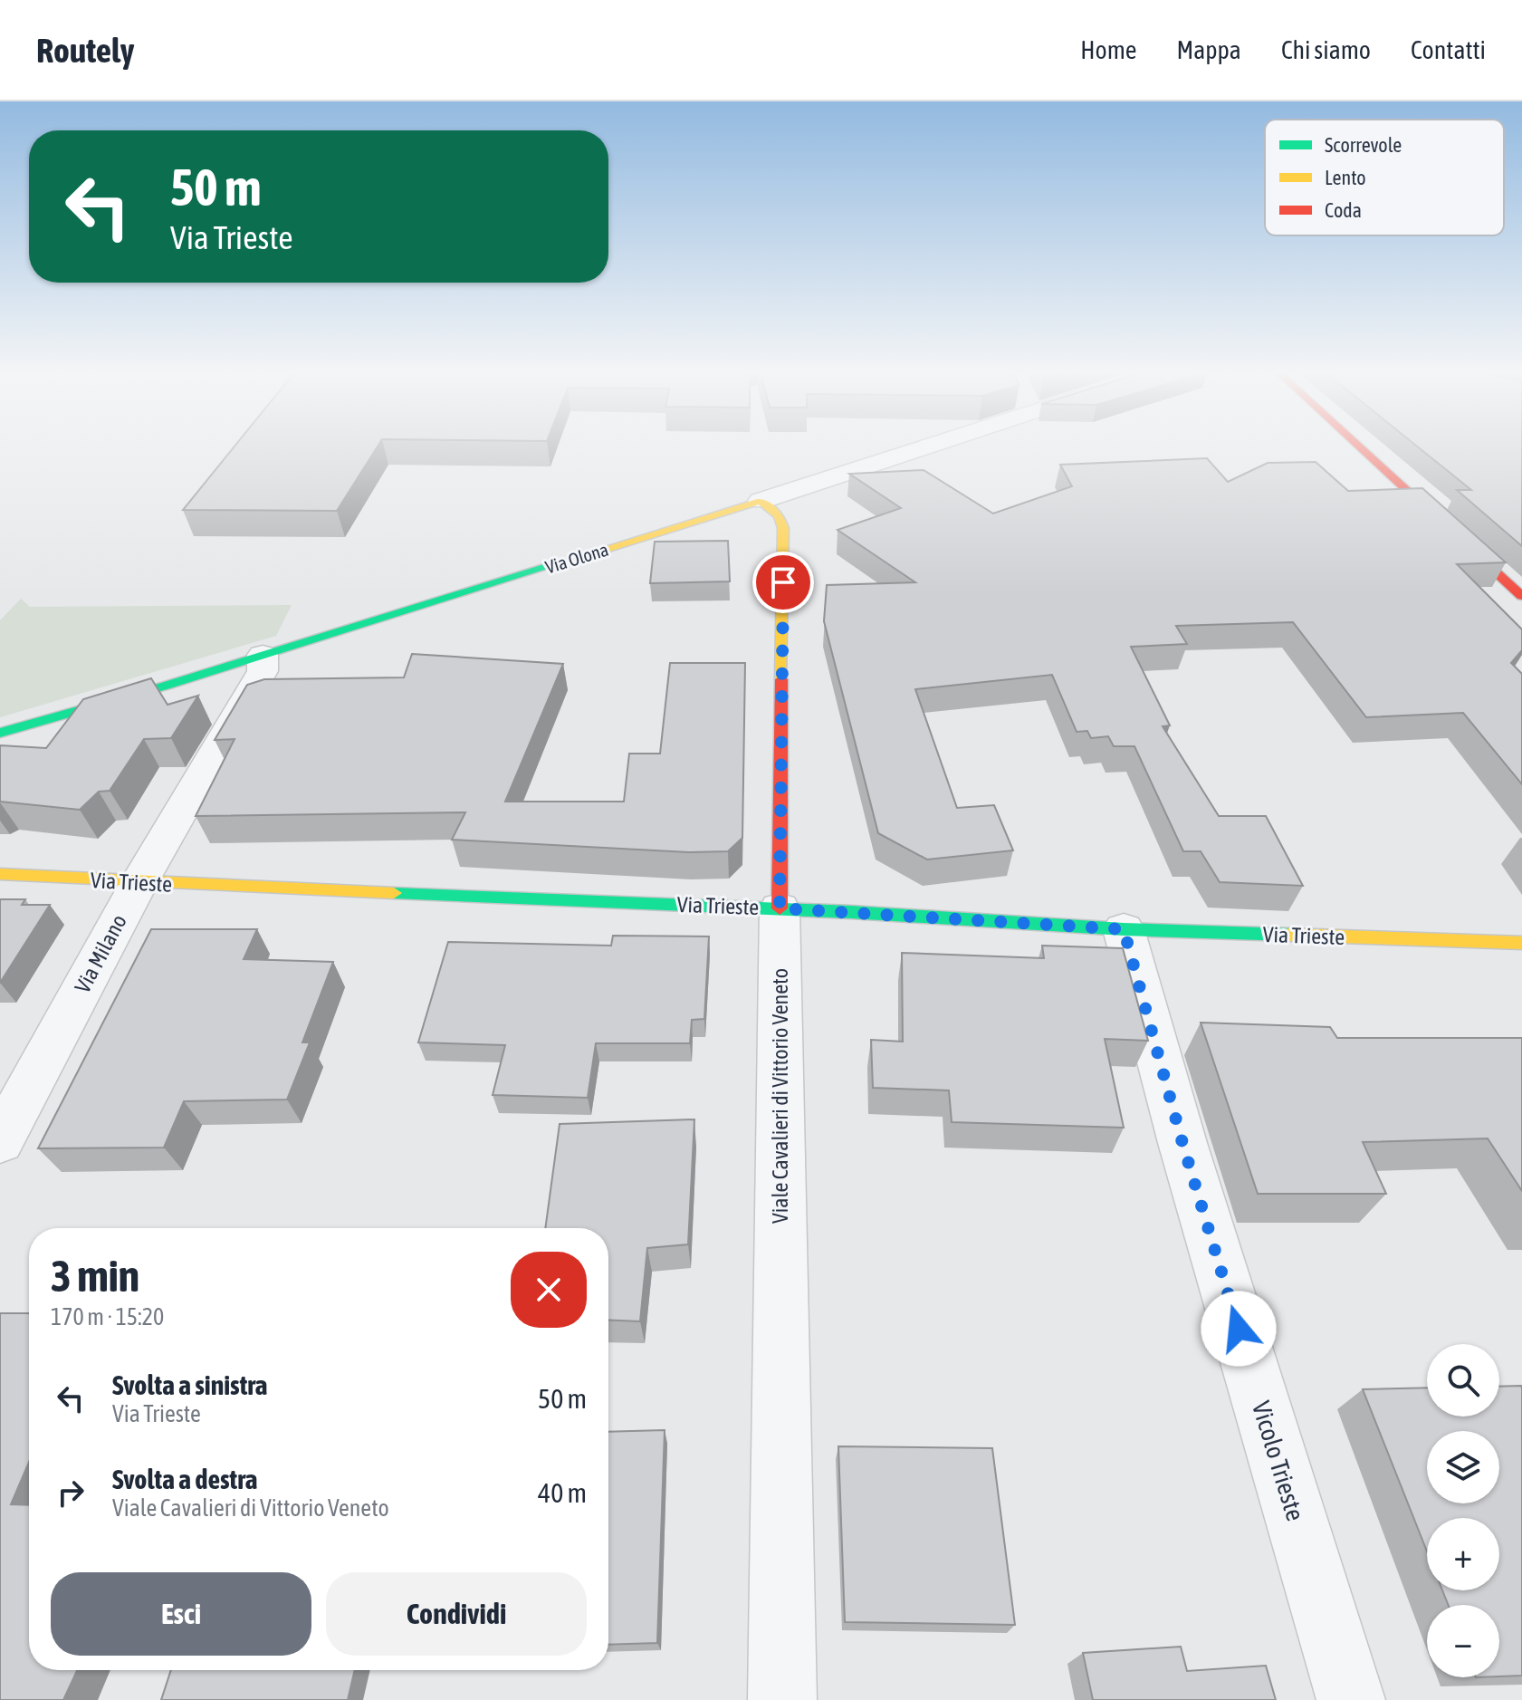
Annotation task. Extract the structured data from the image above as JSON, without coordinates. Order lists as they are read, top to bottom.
{
  "streets": {
    "street": [
      "Via Olona",
      "Via Trieste",
      "Via Milano",
      "Viale Cavalieri di Vittorio Veneto",
      "Vicolo Trieste"
    ]
  },
  "crossings": [
    ["Via Olona", "Via Milano"],
    ["Via Olona", "Viale Cavalieri di Vittorio Veneto"],
    ["Via Trieste", "Via Milano"],
    ["Via Trieste", "Viale Cavalieri di Vittorio Veneto"],
    ["Via Trieste", "Vicolo Trieste"]
  ],
  "legend": ["Scorrevole", "Lento", "Coda"],
  "page": {
    "header": "Routely",
    "nav": [
      "Home",
      "Mappa",
      "Chi siamo",
      "Contatti"
    ],
    "turn": ["50 m", "Via Trieste"],
    "heading": ["3 min", "170 m · 15:20"],
    "map_buttons": ["+", "−"],
    "list": [
      {
        "name": "Svolta a sinistra",
        "note": "Via Trieste",
        "value": "50 m"
      },
      {
        "name": "Svolta a destra",
        "note": "Viale Cavalieri di Vittorio Veneto",
        "value": "40 m"
      }
    ],
    "buttons": ["Esci", "Condividi"]
  }
}
